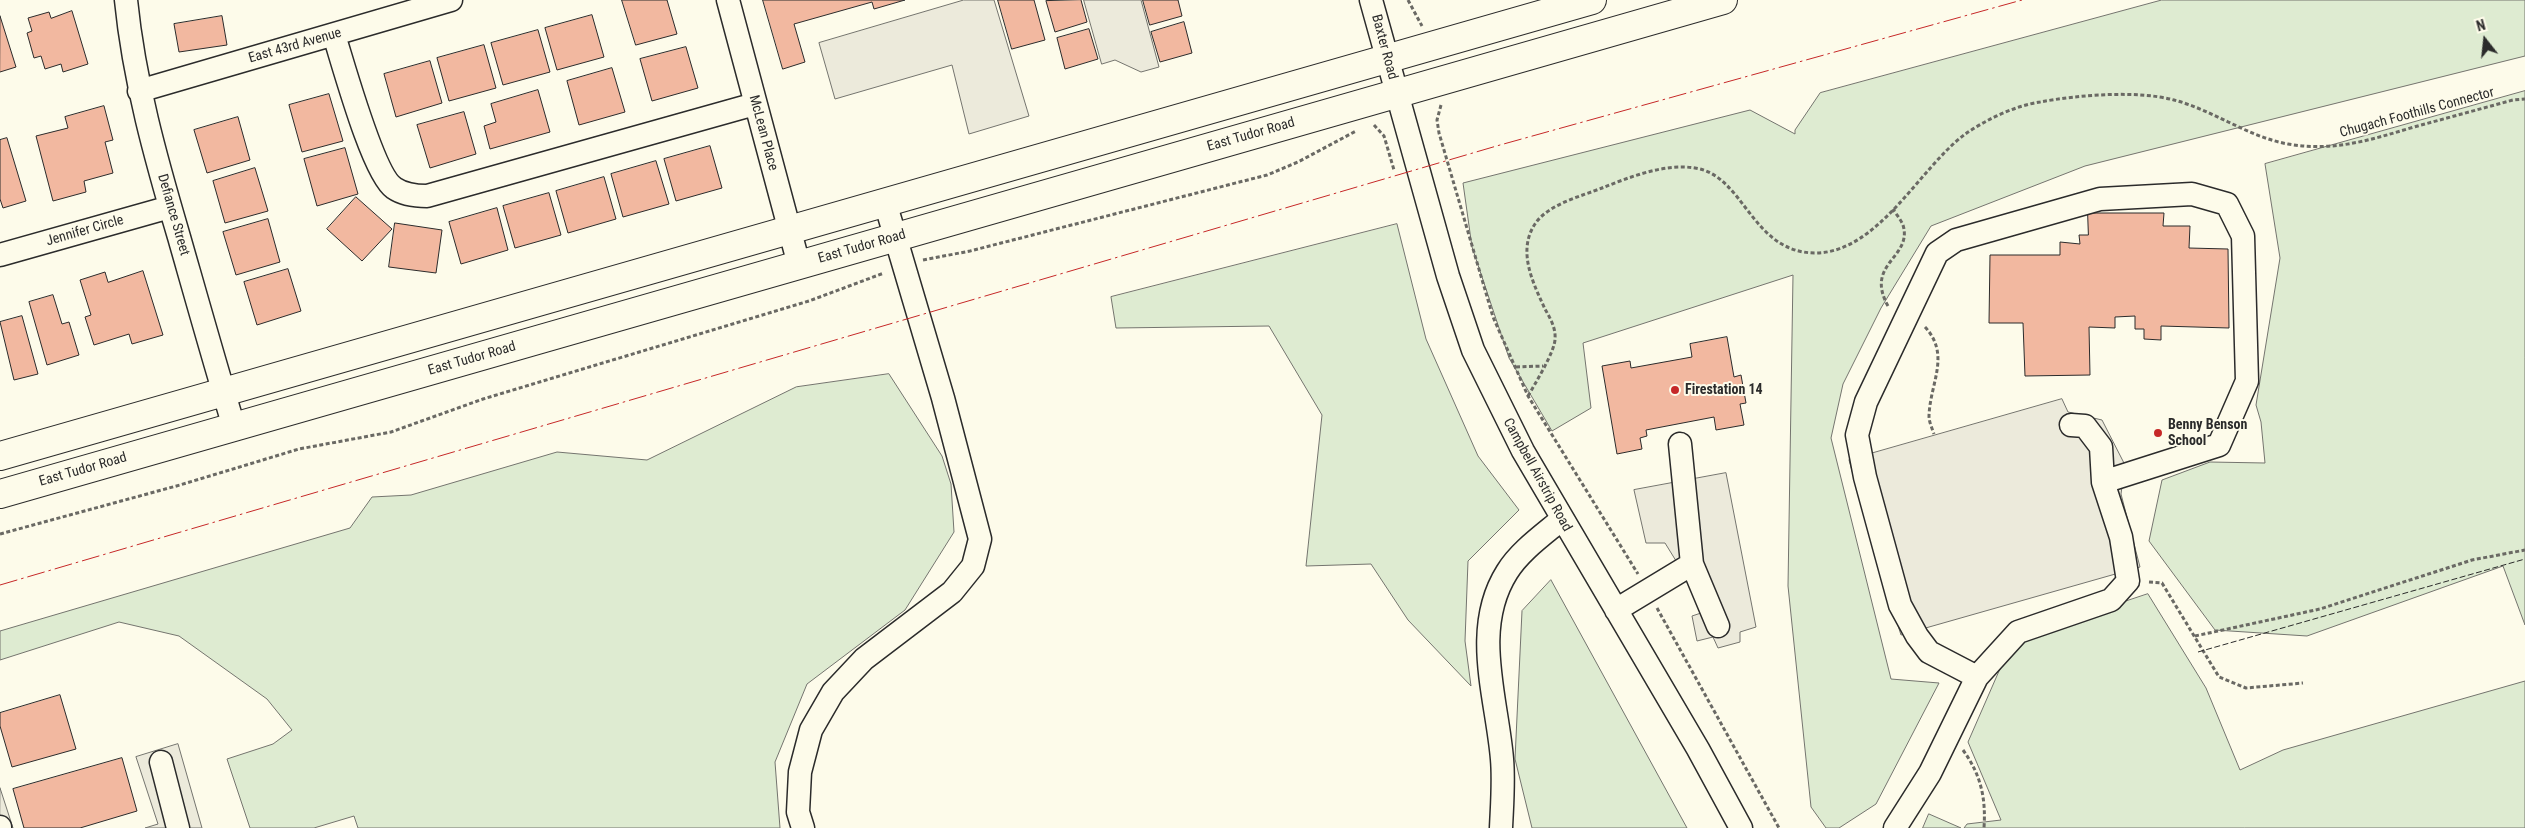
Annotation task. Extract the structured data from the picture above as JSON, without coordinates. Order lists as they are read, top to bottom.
{
  "streets": {
    "main road": ["East Tudor Road"],
    "street": [
      "East 43rd Avenue",
      "Baxter Road",
      "McLean Place",
      "Defiance Street",
      "Jennifer Circle",
      "Campbell Airstrip Road"
    ],
    "path": ["Chugach Foothills Connector"]
  },
  "crossings": [
    ["East 43rd Avenue", "Defiance Street"],
    ["Baxter Road", "East Tudor Road"],
    ["Baxter Road", "Campbell Airstrip Road"],
    ["McLean Place", "East Tudor Road"],
    ["East Tudor Road", "Defiance Street"],
    ["East Tudor Road", "Campbell Airstrip Road"],
    ["Defiance Street", "Jennifer Circle"]
  ],
  "places": ["Firestation 14", "Benny Benson School"],
  "north": "top"
}
